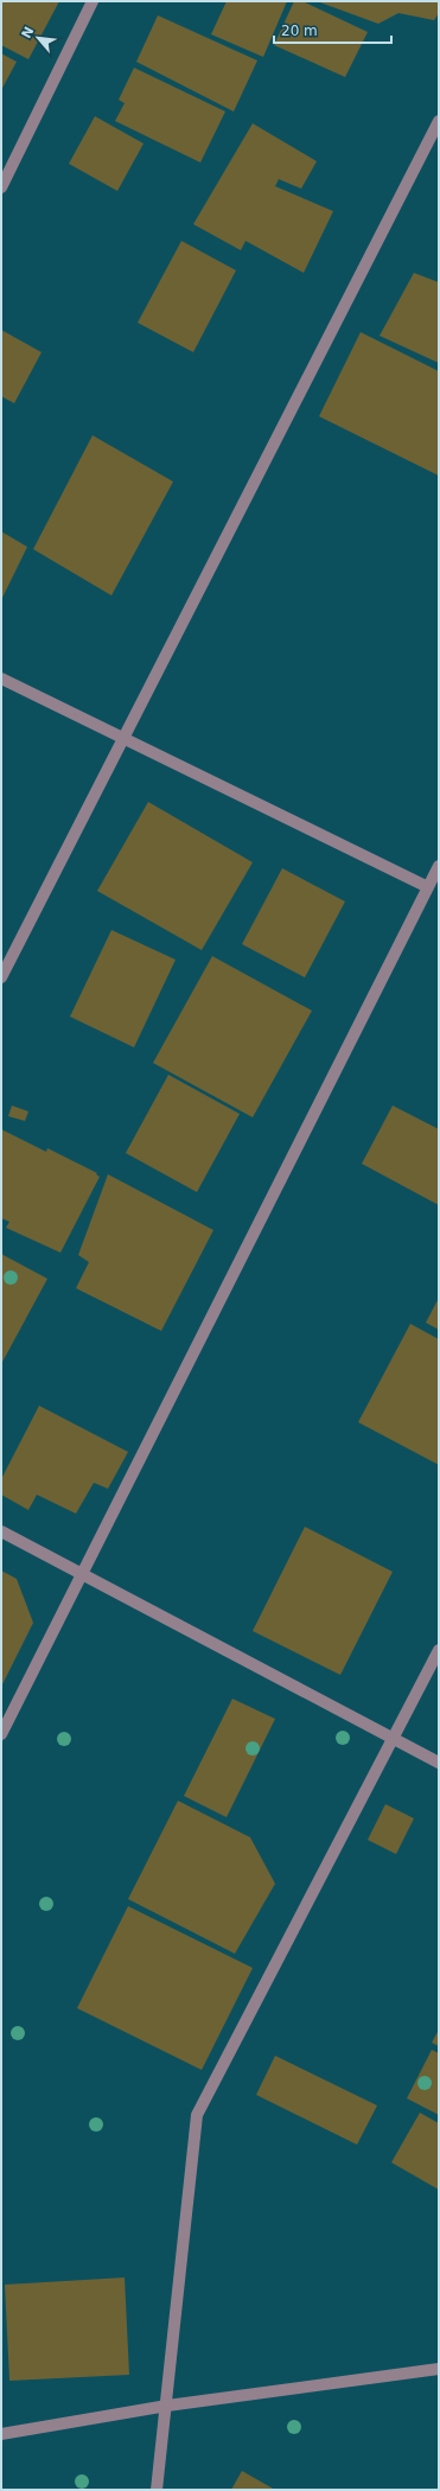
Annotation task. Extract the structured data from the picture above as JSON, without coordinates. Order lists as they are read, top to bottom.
{
  "scale_bar": "20 m",
  "north": "top left"
}
